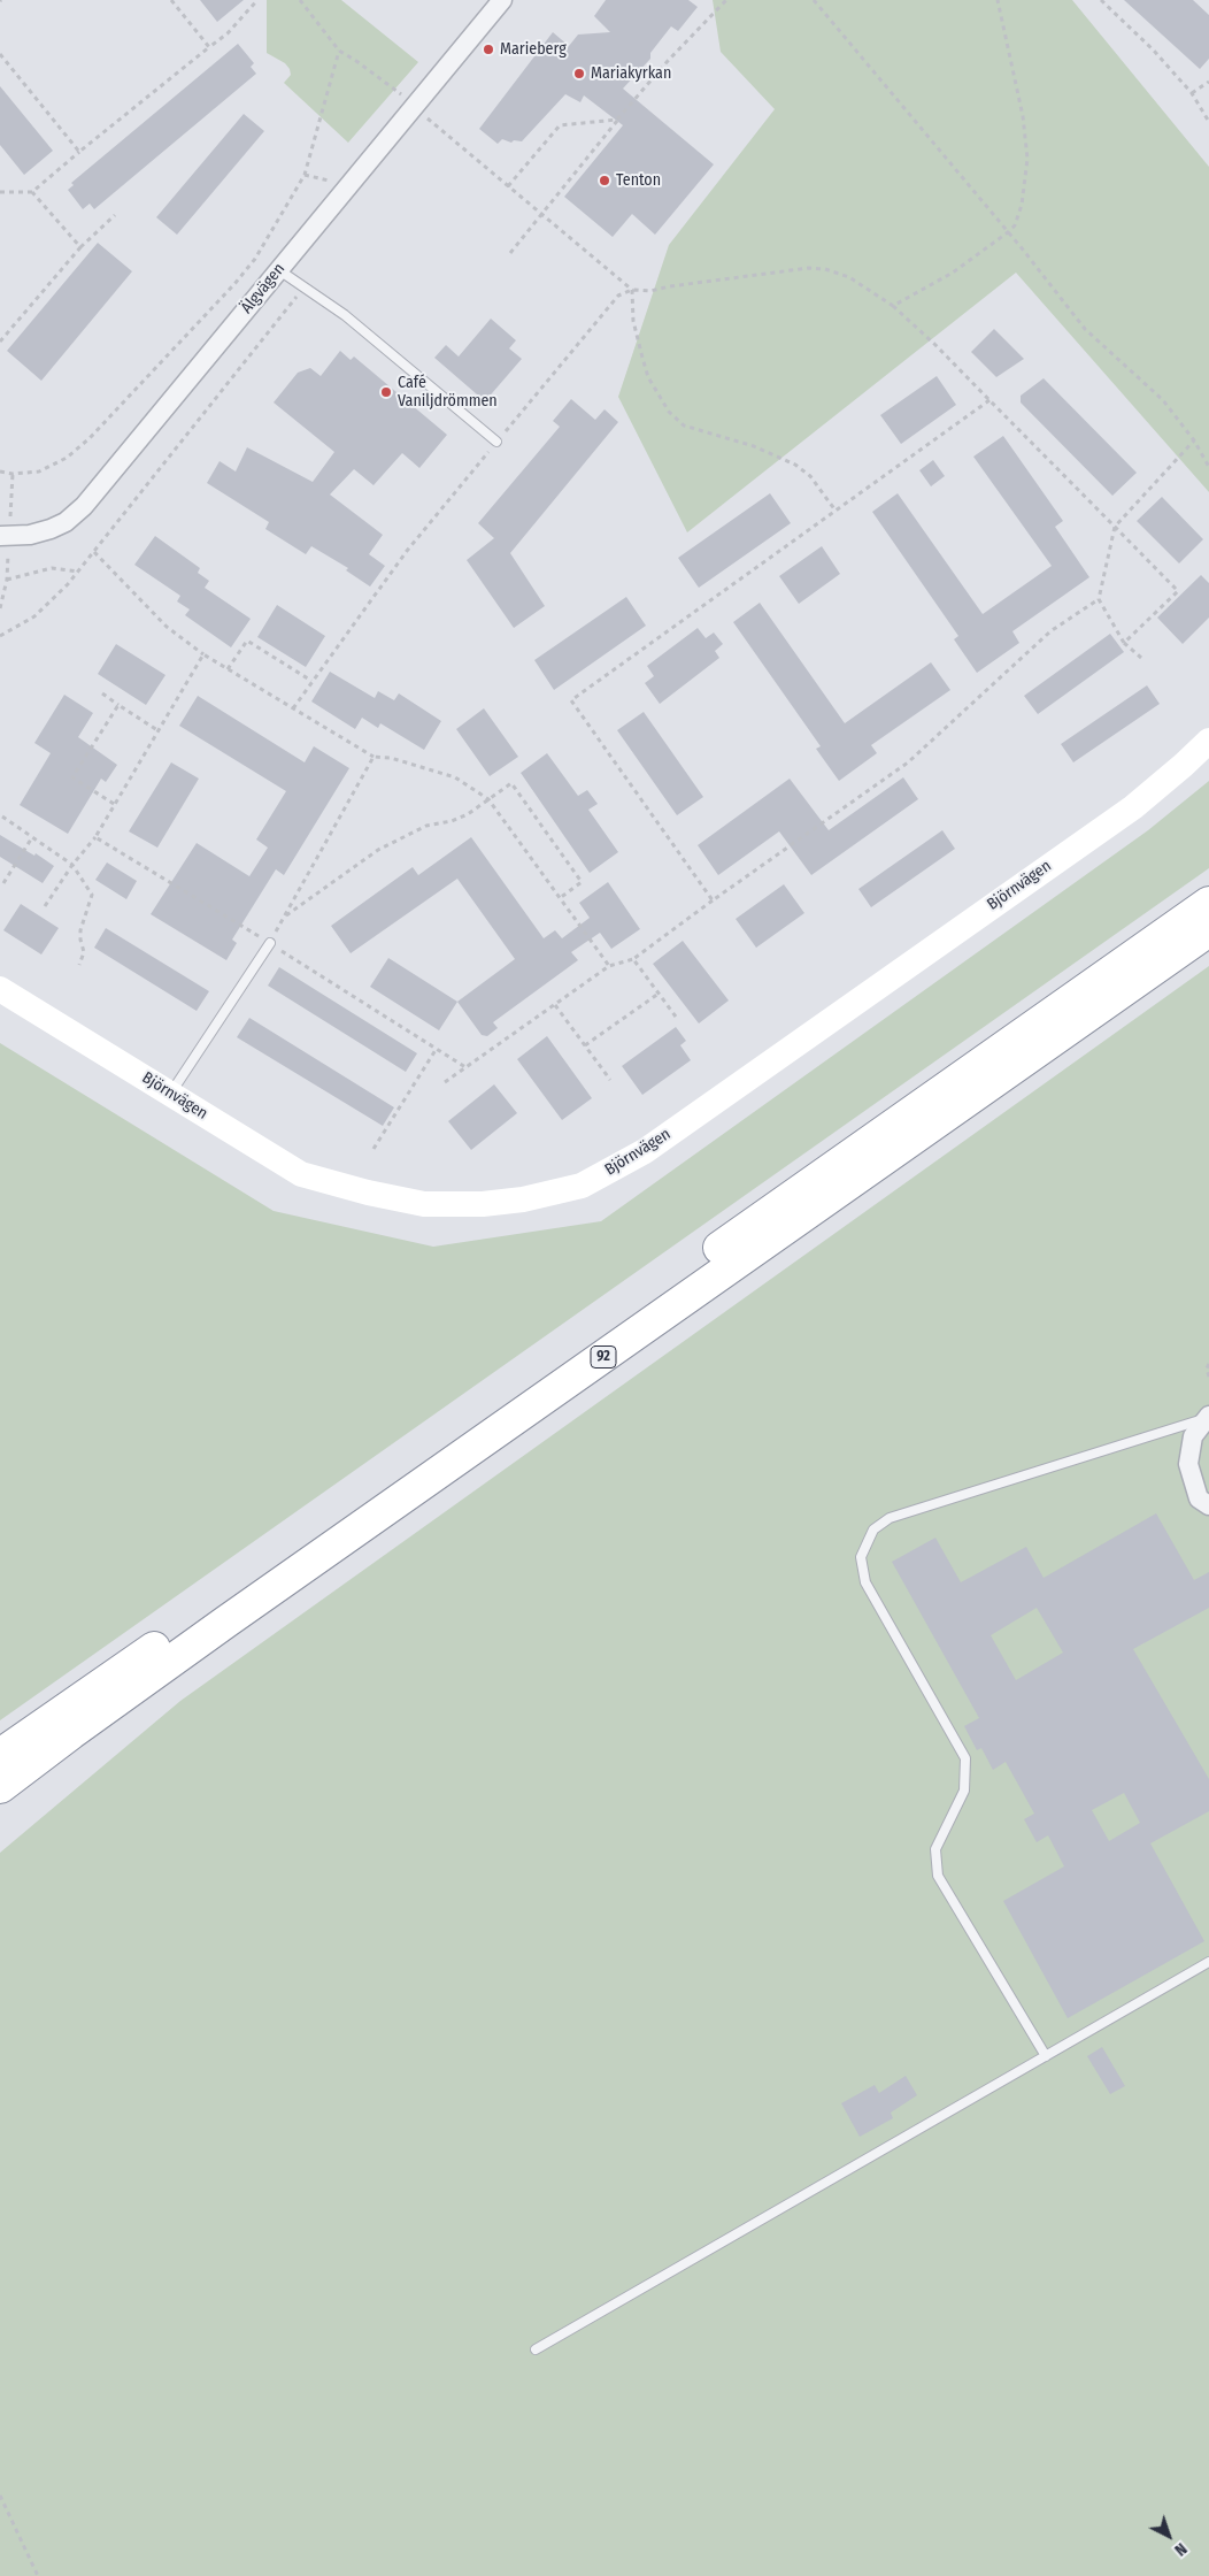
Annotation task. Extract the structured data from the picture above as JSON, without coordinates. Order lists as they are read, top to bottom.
{
  "streets": {
    "highway": ["92"],
    "street": ["Älgvägen", "Björnvägen"]
  },
  "places": [
    "Marieberg",
    "Mariakyrkan",
    "Tenton",
    "Café Vaniljdrömmen"
  ],
  "north": "bottom right"
}
